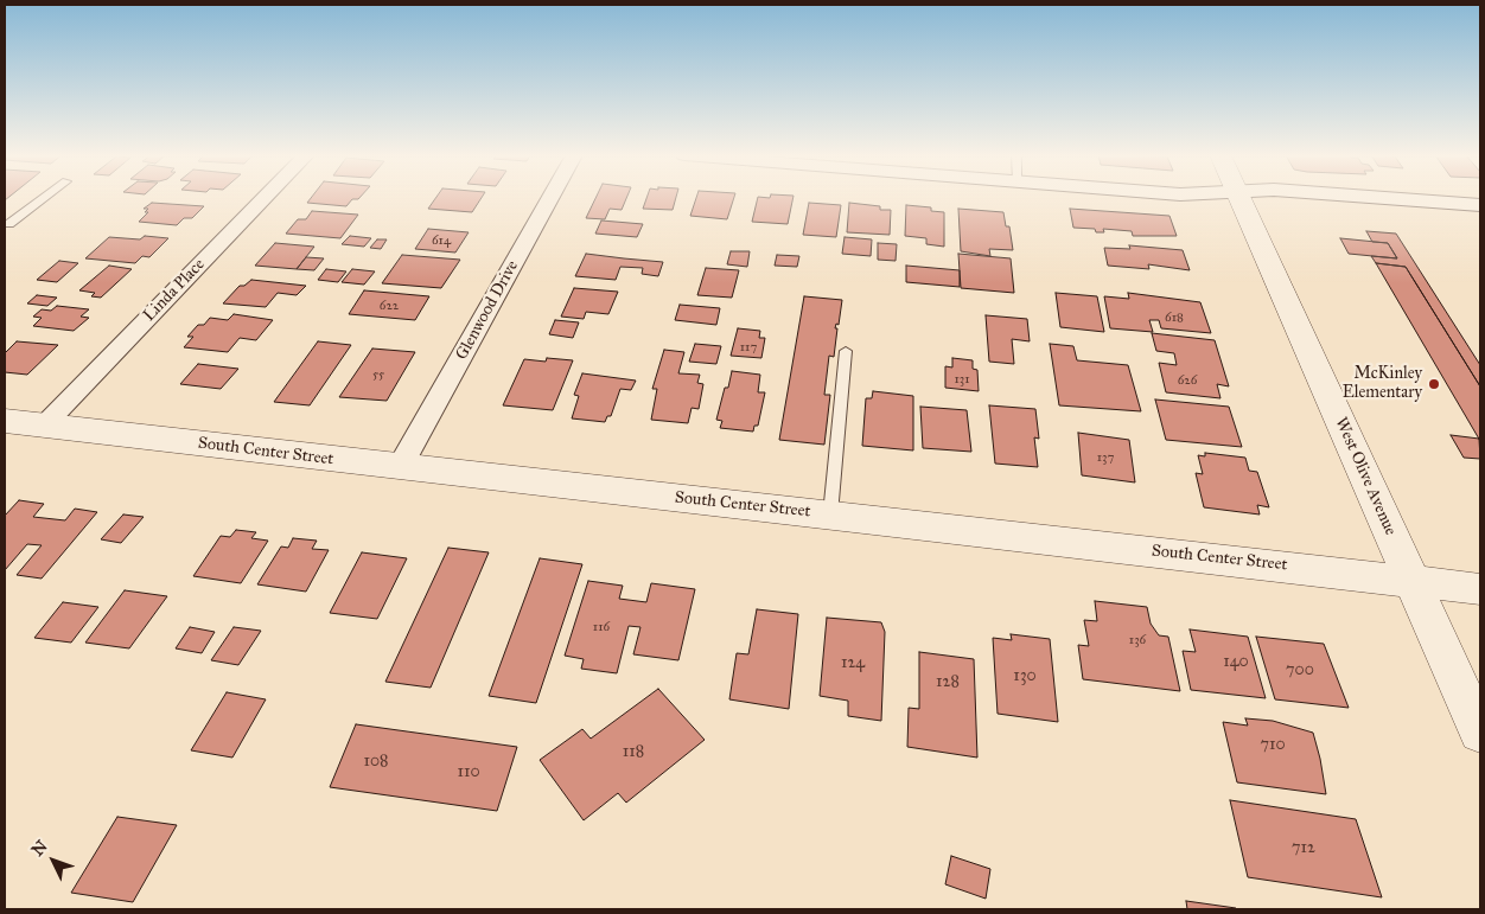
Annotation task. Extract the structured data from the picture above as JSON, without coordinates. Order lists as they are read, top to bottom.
{
  "streets": {
    "street": [
      "Linda Place",
      "Glenwood Drive",
      "South Center Street",
      "West Olive Avenue"
    ]
  },
  "crossings": [
    ["Linda Place", "South Center Street"],
    ["Glenwood Drive", "South Center Street"],
    ["South Center Street", "West Olive Avenue"]
  ],
  "places": ["McKinley Elementary"],
  "house_numbers": [
    "614",
    "622",
    "618",
    "117",
    "55",
    "131",
    "626",
    "137",
    "116",
    "136",
    "140",
    "124",
    "700",
    "130",
    "128",
    "710",
    "118",
    "108",
    "110",
    "712"
  ],
  "north": "top left"
}
